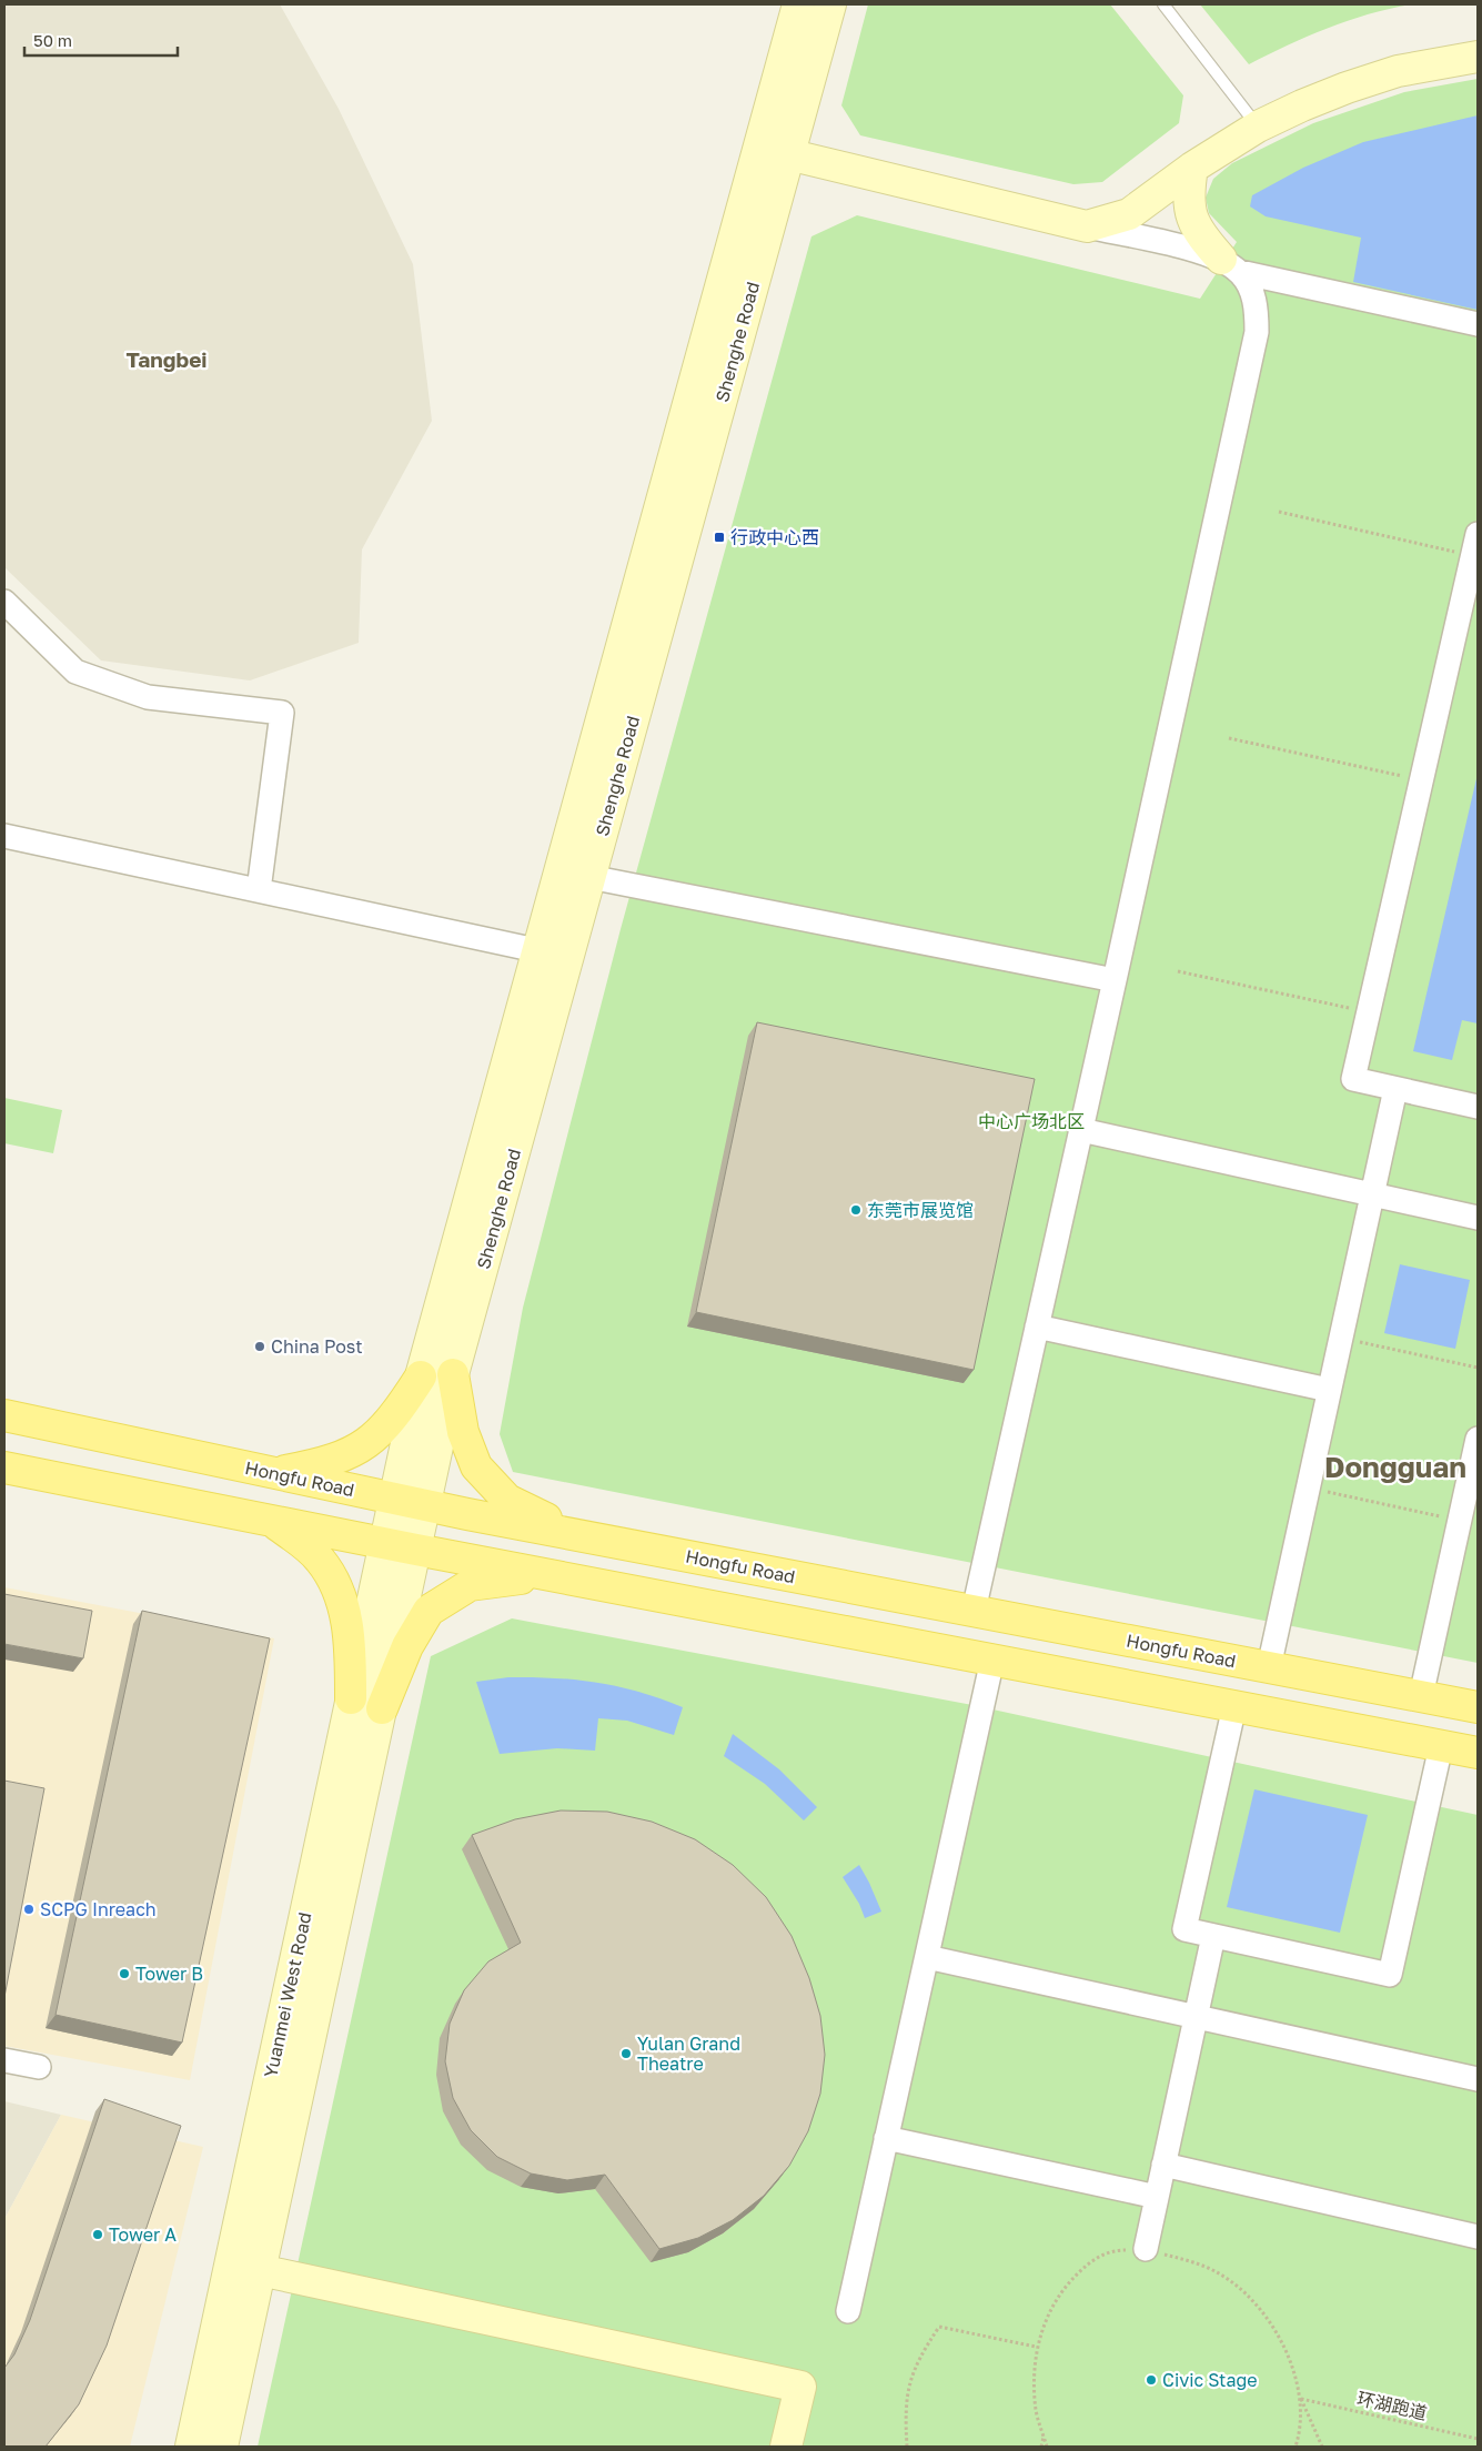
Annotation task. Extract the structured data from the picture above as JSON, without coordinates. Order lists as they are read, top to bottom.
{
  "streets": {
    "main road": ["Shenghe Road", "Hongfu Road", "Yuanmei West Road"],
    "path": ["环湖跑道"]
  },
  "crossings": [
    ["Shenghe Road", "Hongfu Road"],
    ["Shenghe Road", "Yuanmei West Road"]
  ],
  "districts": ["Tangbei", "Dongguan"],
  "parks": ["中心广场北区"],
  "places": {
    "transit": ["行政中心西"],
    "other": [
      "东莞市展览馆",
      "China Post",
      "SCPG Inreach",
      "Tower B",
      "Yulan Grand Theatre",
      "Tower A",
      "Civic Stage"
    ]
  },
  "scale_bar": "50 m"
}
